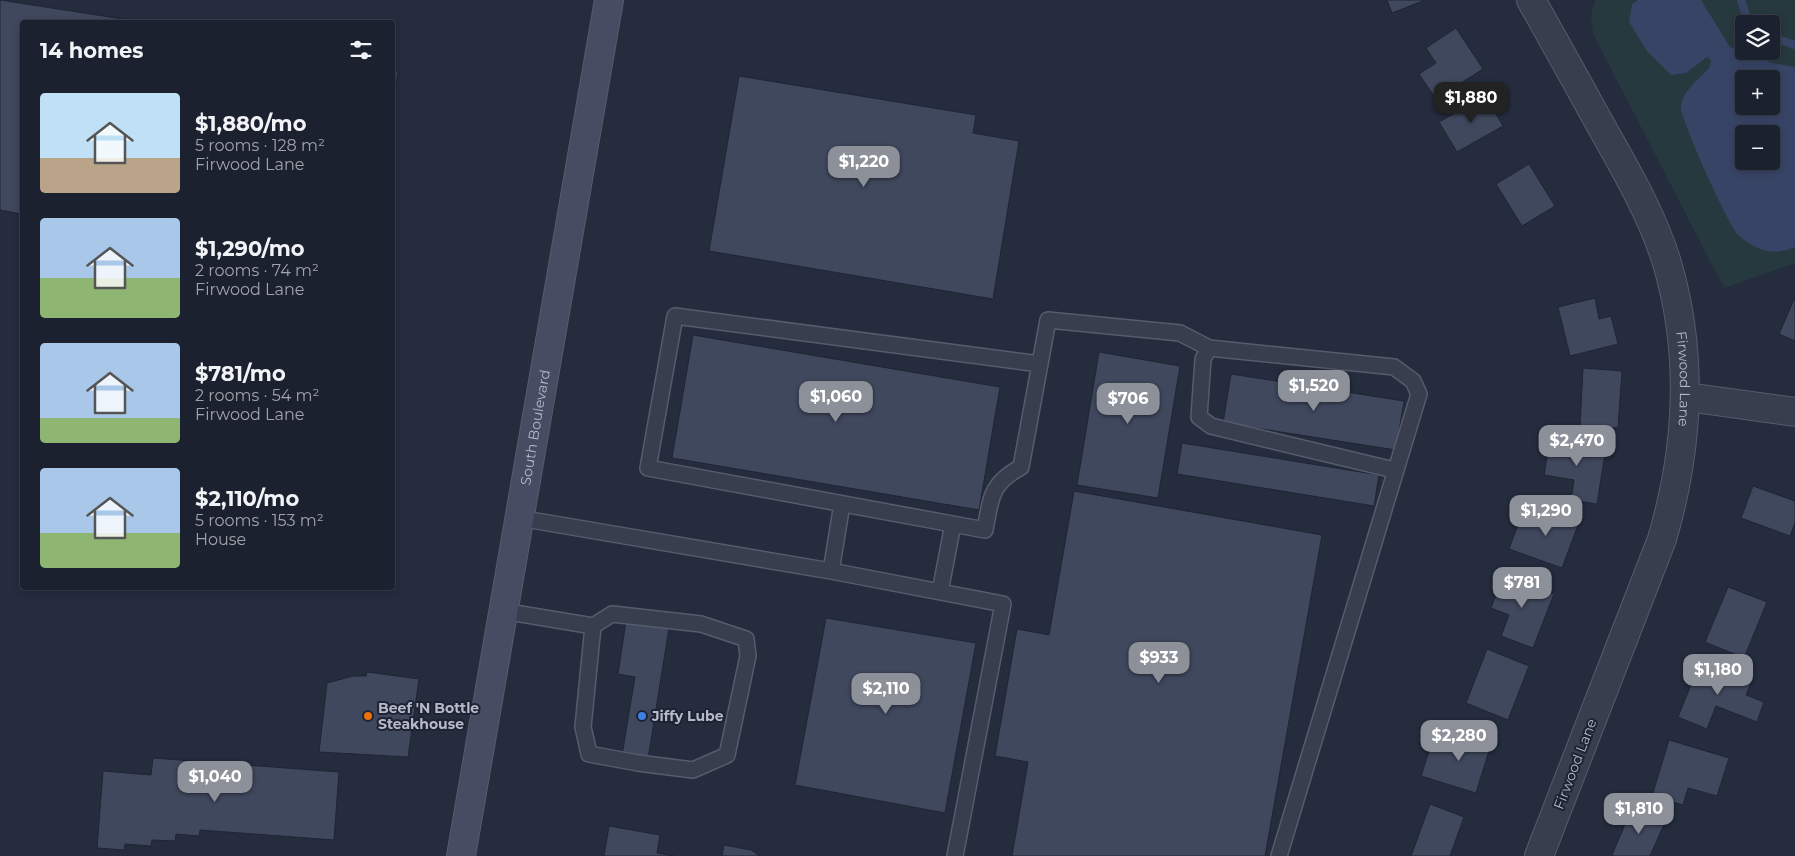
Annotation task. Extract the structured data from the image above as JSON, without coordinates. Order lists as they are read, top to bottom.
{
  "streets": {
    "main road": ["South Boulevard"],
    "street": ["Firwood Lane"]
  },
  "places": ["Beef 'N Bottle Steakhouse", "Jiffy Lube"],
  "page": {
    "map_buttons": ["+", "−"],
    "heading": "14 homes",
    "list": [
      {
        "name": "$1,880/mo",
        "note": "5 rooms · 128 m² · Firwood Lane"
      },
      {
        "name": "$1,290/mo",
        "note": "2 rooms · 74 m² · Firwood Lane"
      },
      {
        "name": "$781/mo",
        "note": "2 rooms · 54 m² · Firwood Lane"
      },
      {
        "name": "$2,110/mo",
        "note": "5 rooms · 153 m² · House"
      }
    ],
    "price": [
      "$1,880",
      "$1,220",
      "$1,520",
      "$1,060",
      "$706",
      "$2,470",
      "$1,290",
      "$781",
      "$933",
      "$1,180",
      "$2,110",
      "$2,280",
      "$1,040",
      "$1,810"
    ]
  }
}
